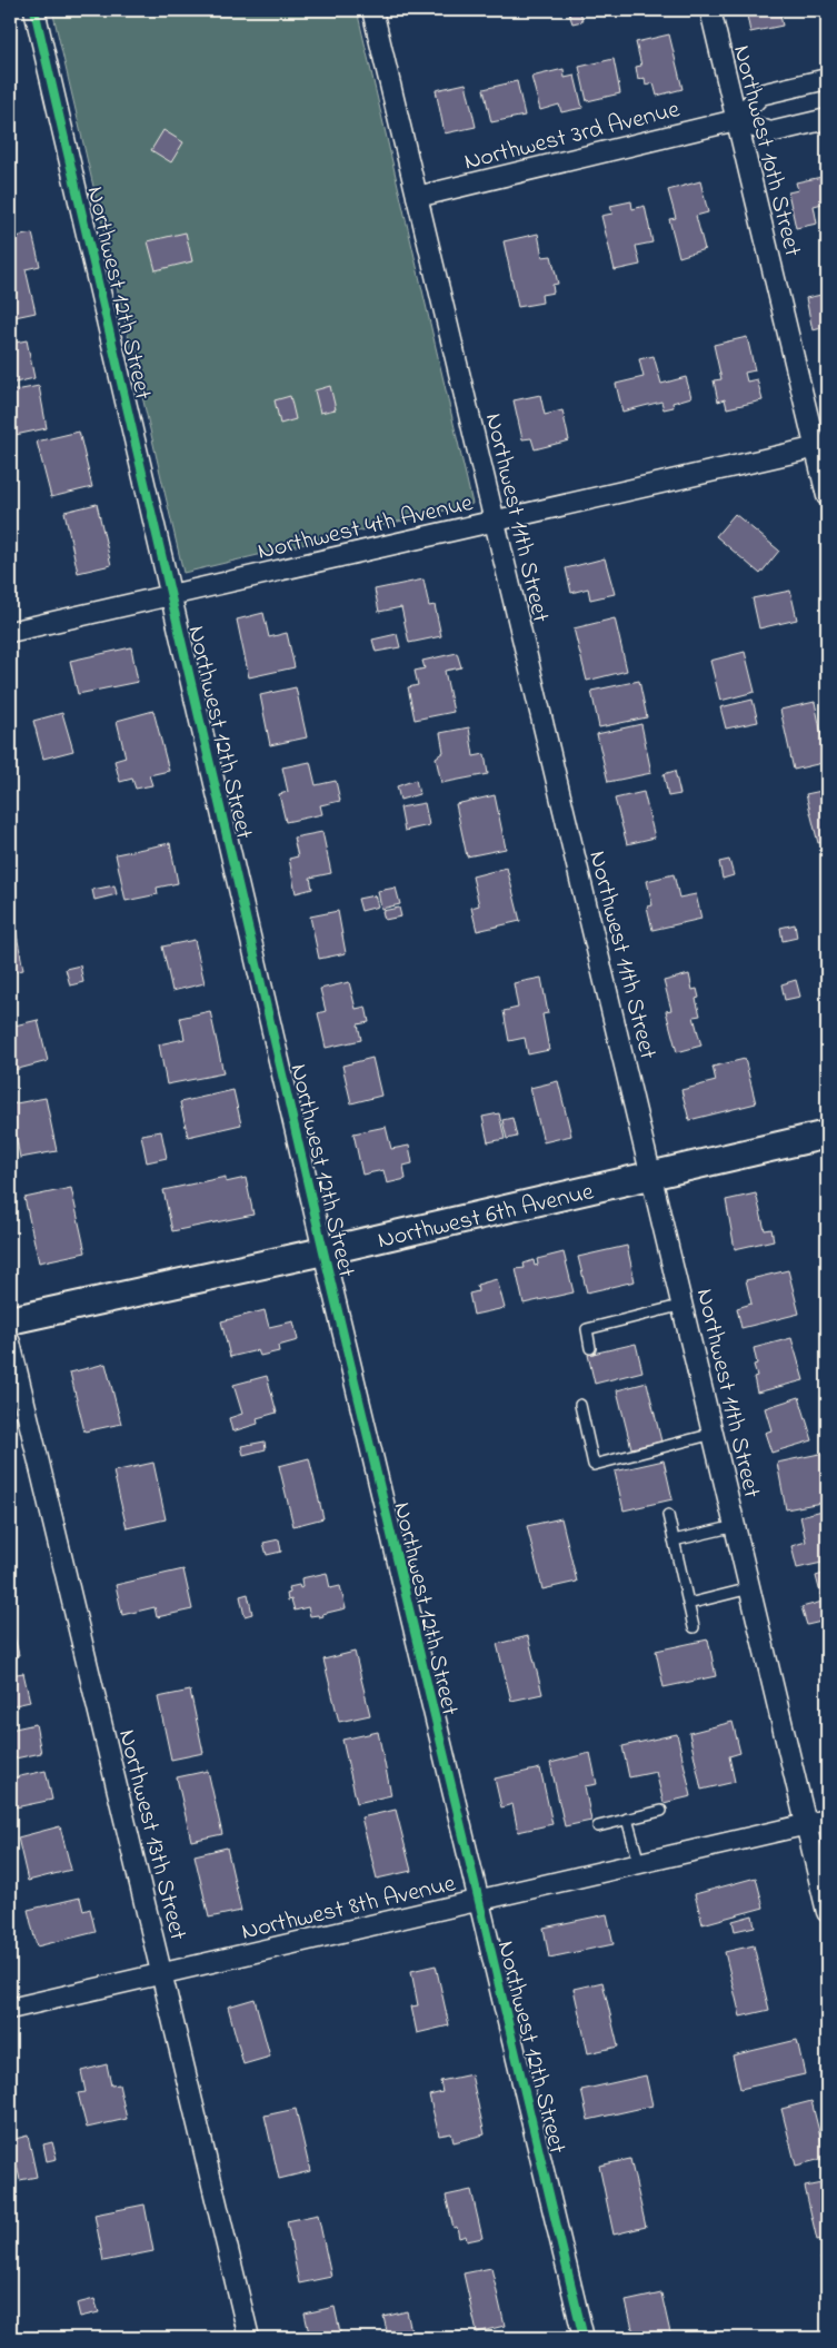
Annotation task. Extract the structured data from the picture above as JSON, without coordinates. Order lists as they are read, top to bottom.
{
  "streets": {
    "street": [
      "Northwest 3rd Avenue",
      "Northwest 10th Street",
      "Northwest 12th Street",
      "Northwest 11th Street",
      "Northwest 4th Avenue",
      "Northwest 6th Avenue",
      "Northwest 13th Street",
      "Northwest 8th Avenue"
    ]
  },
  "crossings": [
    ["Northwest 3rd Avenue", "Northwest 10th Street"],
    ["Northwest 3rd Avenue", "Northwest 11th Street"],
    ["Northwest 10th Street", "Northwest 4th Avenue"],
    ["Northwest 12th Street", "Northwest 4th Avenue"],
    ["Northwest 12th Street", "Northwest 6th Avenue"],
    ["Northwest 12th Street", "Northwest 8th Avenue"],
    ["Northwest 11th Street", "Northwest 4th Avenue"],
    ["Northwest 11th Street", "Northwest 6th Avenue"],
    ["Northwest 11th Street", "Northwest 8th Avenue"],
    ["Northwest 13th Street", "Northwest 8th Avenue"]
  ]
}
